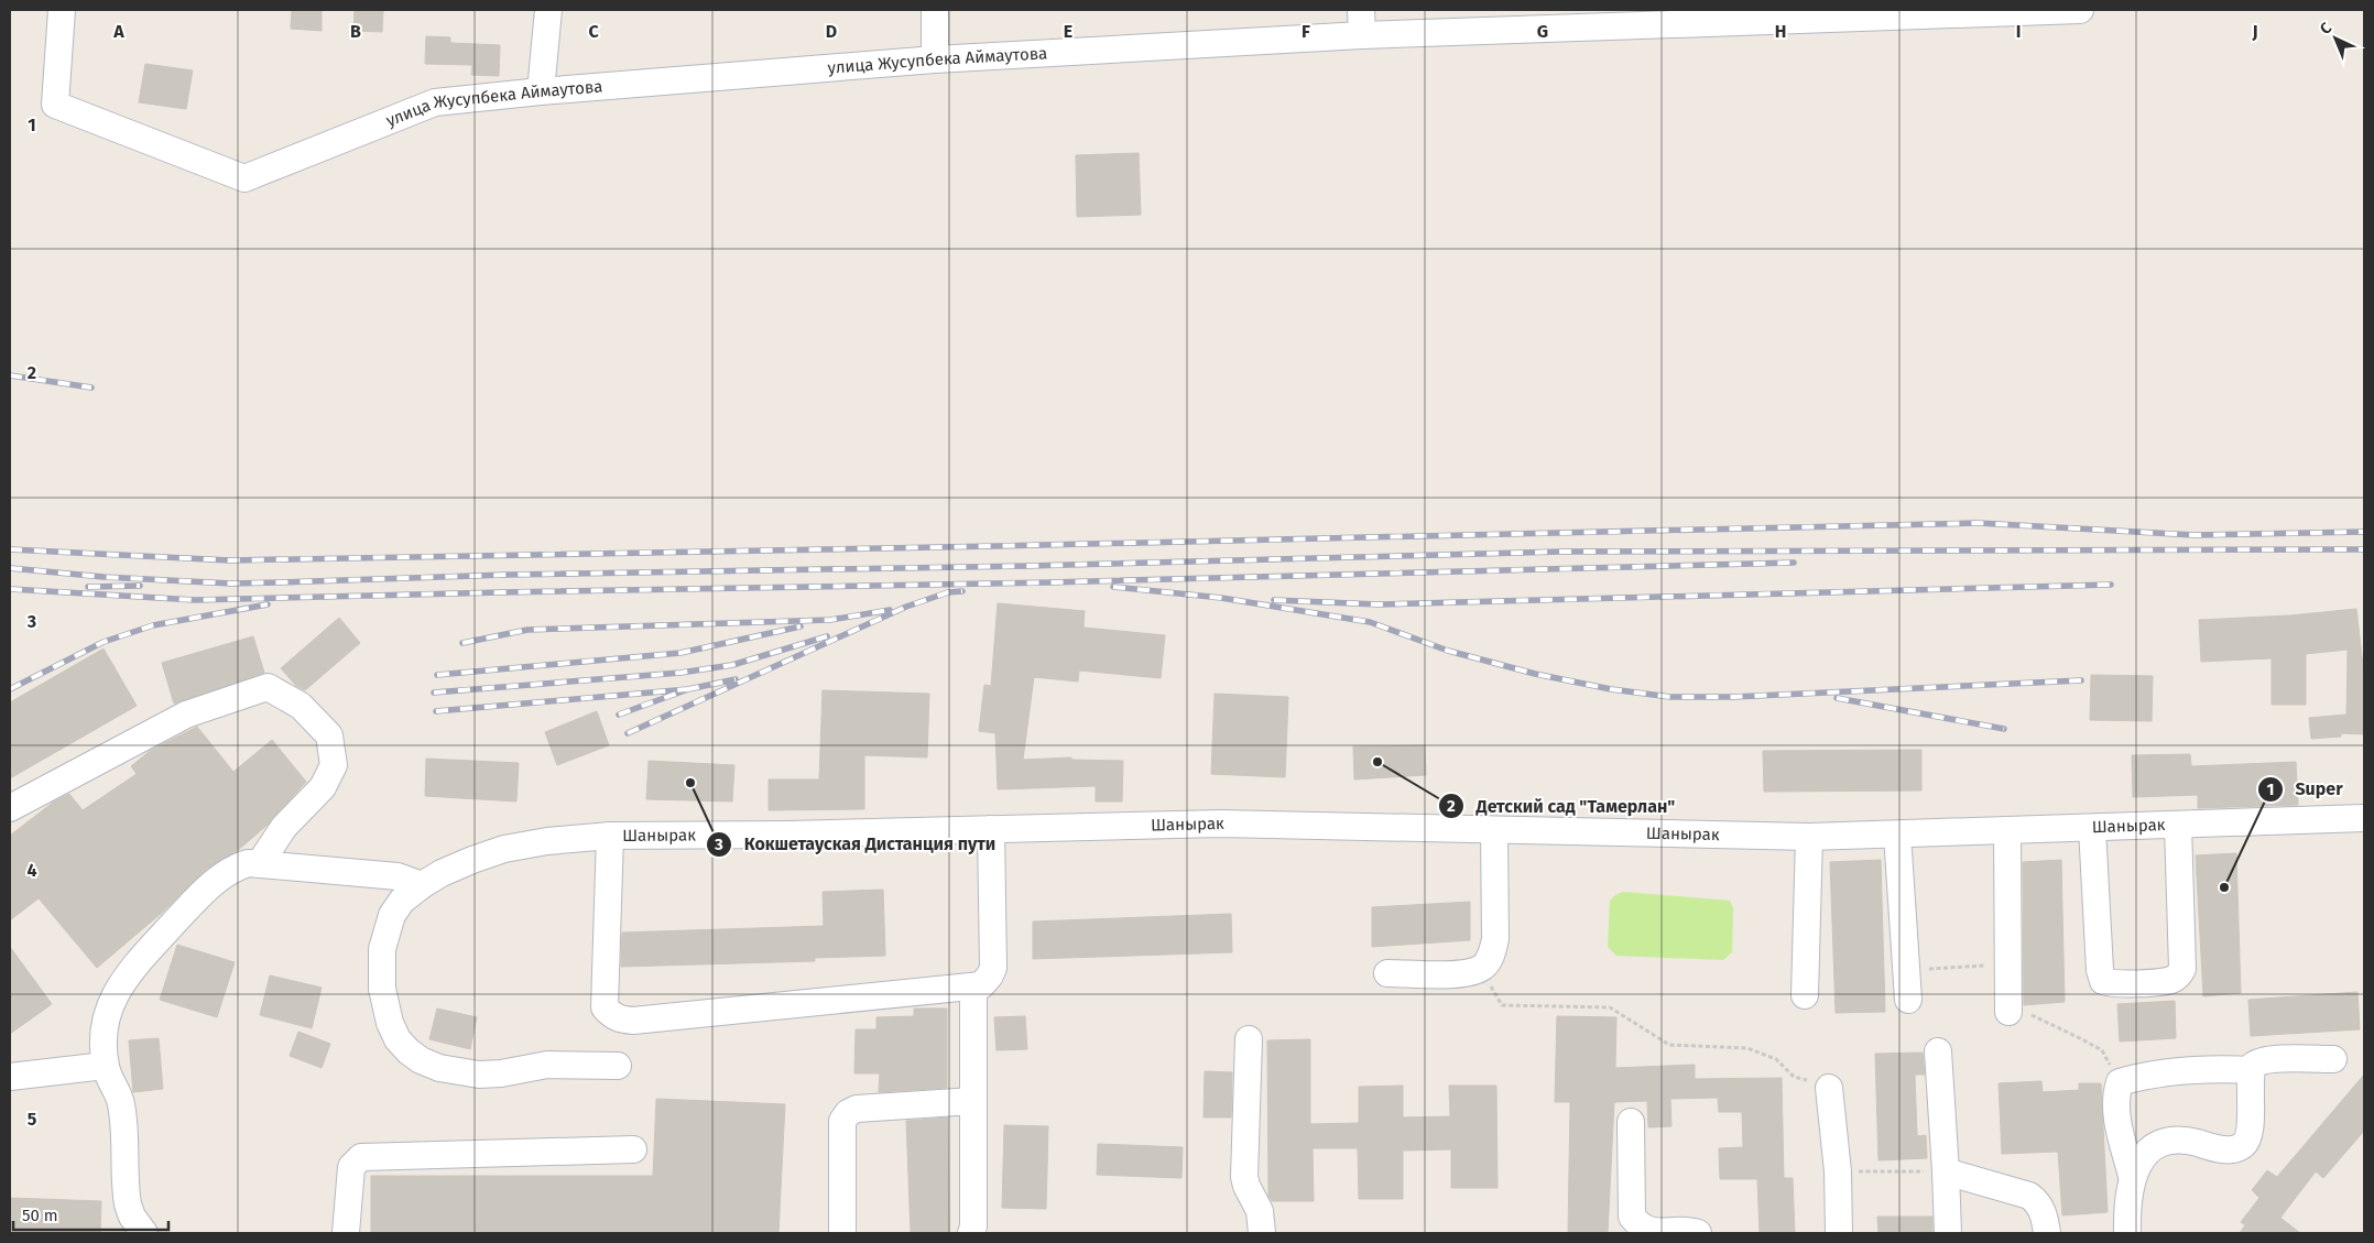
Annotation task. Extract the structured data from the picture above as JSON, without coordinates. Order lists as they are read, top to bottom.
{
  "streets": {
    "street": ["улица Жусупбека Аймаутова", "Шанырак"]
  },
  "places": ["Детский сад \"Тамерлан\"", "Кокшетауская Дистанция пути", "Super"],
  "scale_bar": "50 m",
  "north": "top left",
  "grid": {
    "columns": [
      "A",
      "B",
      "C",
      "D",
      "E",
      "F",
      "G",
      "H",
      "I",
      "J"
    ],
    "rows": [
      "1",
      "2",
      "3",
      "4",
      "5"
    ]
  }
}
